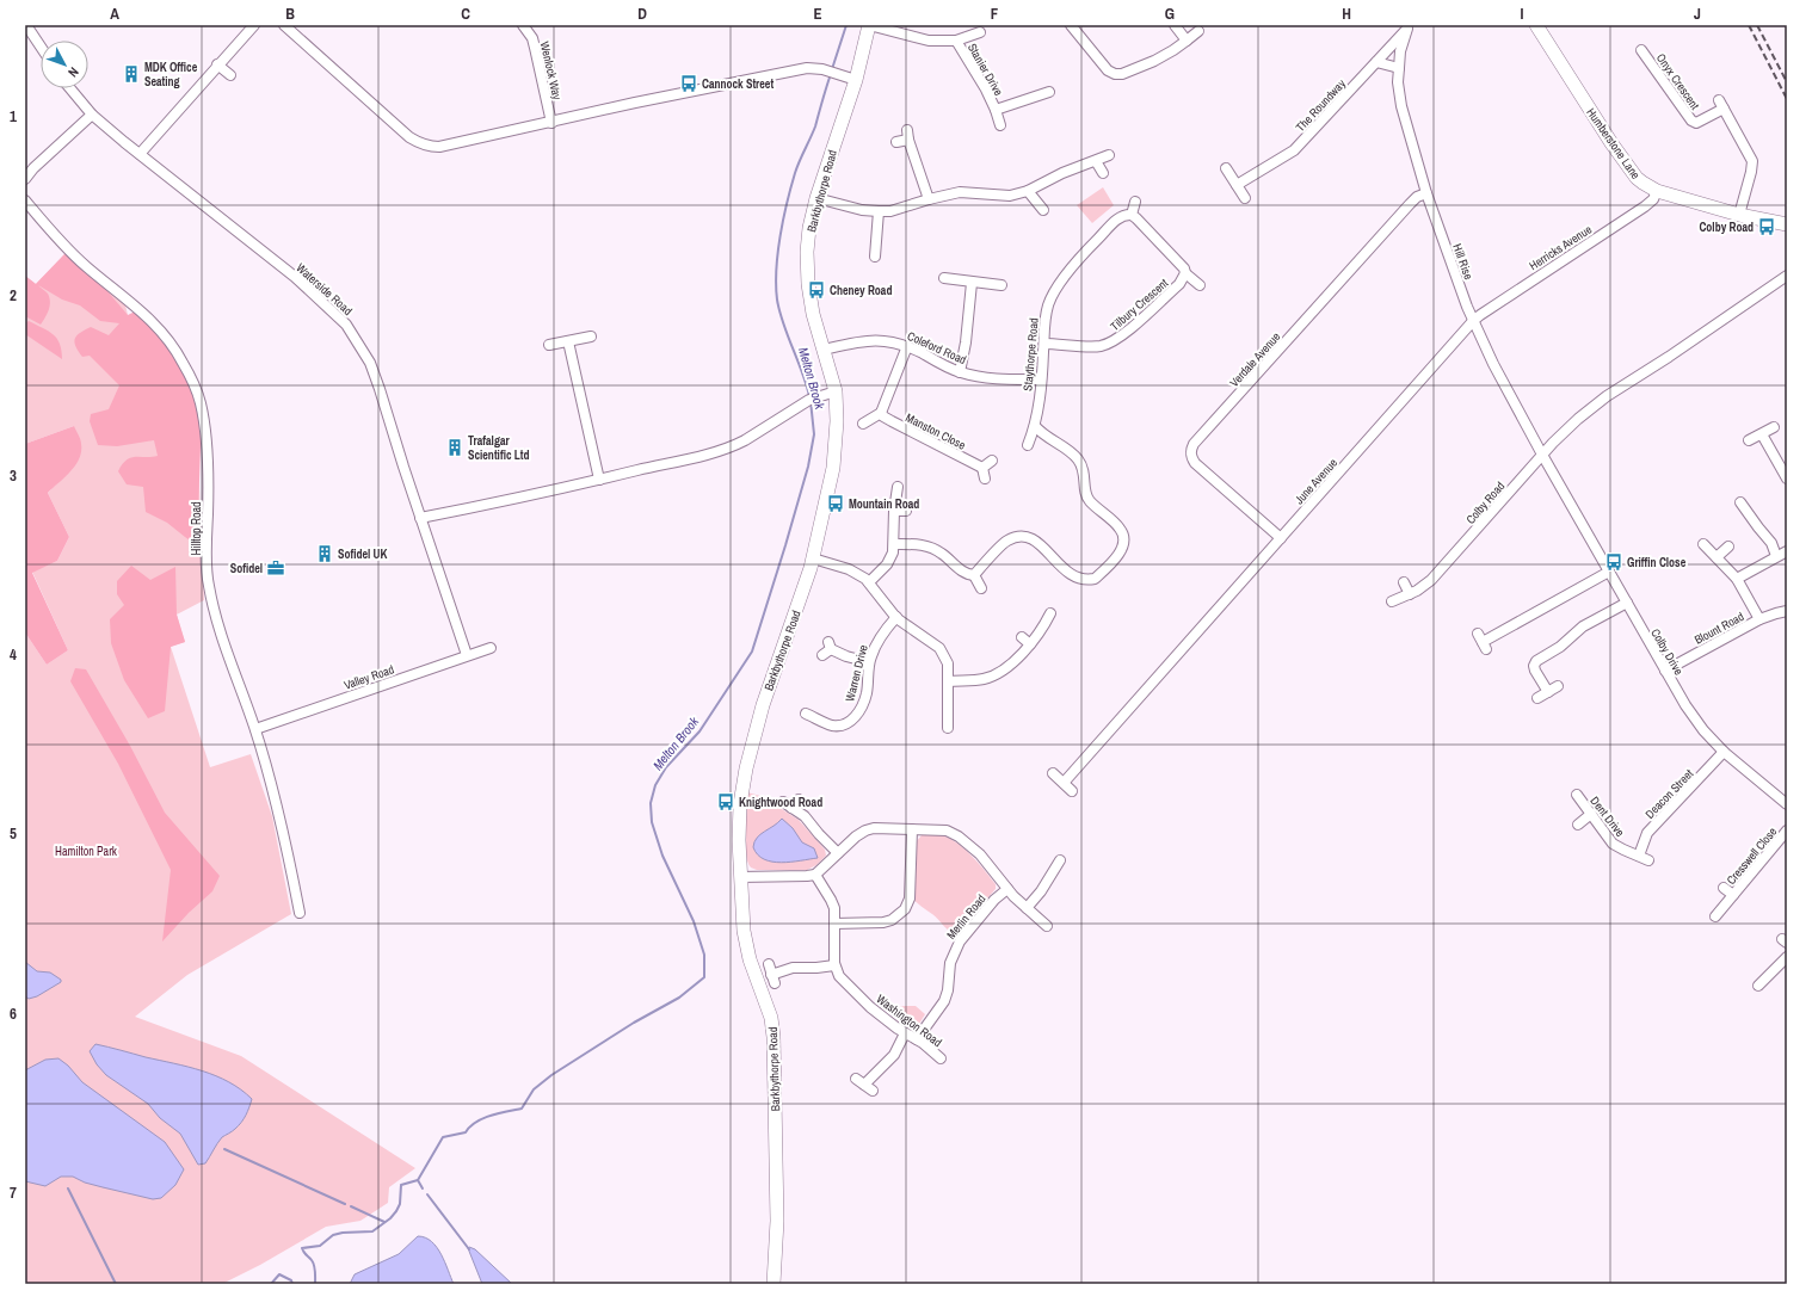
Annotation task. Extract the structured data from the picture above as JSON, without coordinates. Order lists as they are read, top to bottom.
{
  "streets": {
    "street": [
      "Stanier Drive",
      "Wenlock Way",
      "Onyx Crescent",
      "The Roundway",
      "Humberstone Lane",
      "Barkbythorpe Road",
      "Herricks Avenue",
      "Hill Rise",
      "Waterside Road",
      "Tilbury Crescent",
      "Coleford Road",
      "Staythorpe Road",
      "Verdale Avenue",
      "Manston Close",
      "June Avenue",
      "Colby Road",
      "Hilltop Road",
      "Blount Road",
      "Colby Drive",
      "Warren Drive",
      "Valley Road",
      "Deacon Street",
      "Dent Drive",
      "Cresswell Close",
      "Merlin Road",
      "Washington Road"
    ]
  },
  "crossings": [
    ["Stanier Drive", "Barkbythorpe Road"],
    ["Onyx Crescent", "Humberstone Lane"],
    ["The Roundway", "Hill Rise"],
    ["Humberstone Lane", "Herricks Avenue"],
    ["Barkbythorpe Road", "Coleford Road"],
    ["Herricks Avenue", "Hill Rise"],
    ["Herricks Avenue", "June Avenue"],
    ["Hill Rise", "Verdale Avenue"],
    ["Hill Rise", "June Avenue"],
    ["Hill Rise", "Colby Road"],
    ["Hill Rise", "Colby Drive"],
    ["Waterside Road", "Valley Road"],
    ["Tilbury Crescent", "Staythorpe Road"],
    ["Coleford Road", "Staythorpe Road"],
    ["Verdale Avenue", "June Avenue"],
    ["Hilltop Road", "Valley Road"],
    ["Blount Road", "Colby Drive"],
    ["Colby Drive", "Deacon Street"],
    ["Deacon Street", "Dent Drive"],
    ["Merlin Road", "Washington Road"]
  ],
  "water": ["Melton Brook"],
  "parks": ["Hamilton Park"],
  "places": {
    "building": ["MDK Office Seating", "Trafalgar Scientific Ltd", "Sofidel UK"],
    "bus stop": [
      "Cannock Street",
      "Colby Road",
      "Cheney Road",
      "Mountain Road",
      "Griffin Close",
      "Knightwood Road"
    ],
    "office": ["Sofidel"]
  },
  "north": "bottom right",
  "grid": {
    "columns": [
      "A",
      "B",
      "C",
      "D",
      "E",
      "F",
      "G",
      "H",
      "I",
      "J"
    ],
    "rows": [
      "1",
      "2",
      "3",
      "4",
      "5",
      "6",
      "7"
    ]
  }
}
